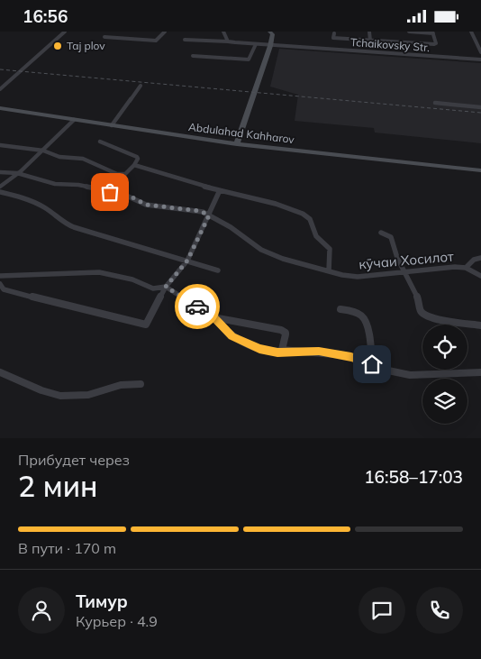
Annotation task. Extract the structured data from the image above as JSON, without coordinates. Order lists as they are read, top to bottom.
{
  "streets": {
    "main road": ["Abdulahad Kahharov"],
    "street": ["Tchaikovsky Str.", "кӯчаи Хосилот"]
  },
  "places": ["Taj plov"],
  "page": {
    "status": "16:56",
    "heading": ["2 мин", "Прибудет через", "16:58–17:03"],
    "panel": ["Тимур", "Курьер · 4.9"],
    "bar": "В пути · 170 m"
  }
}
